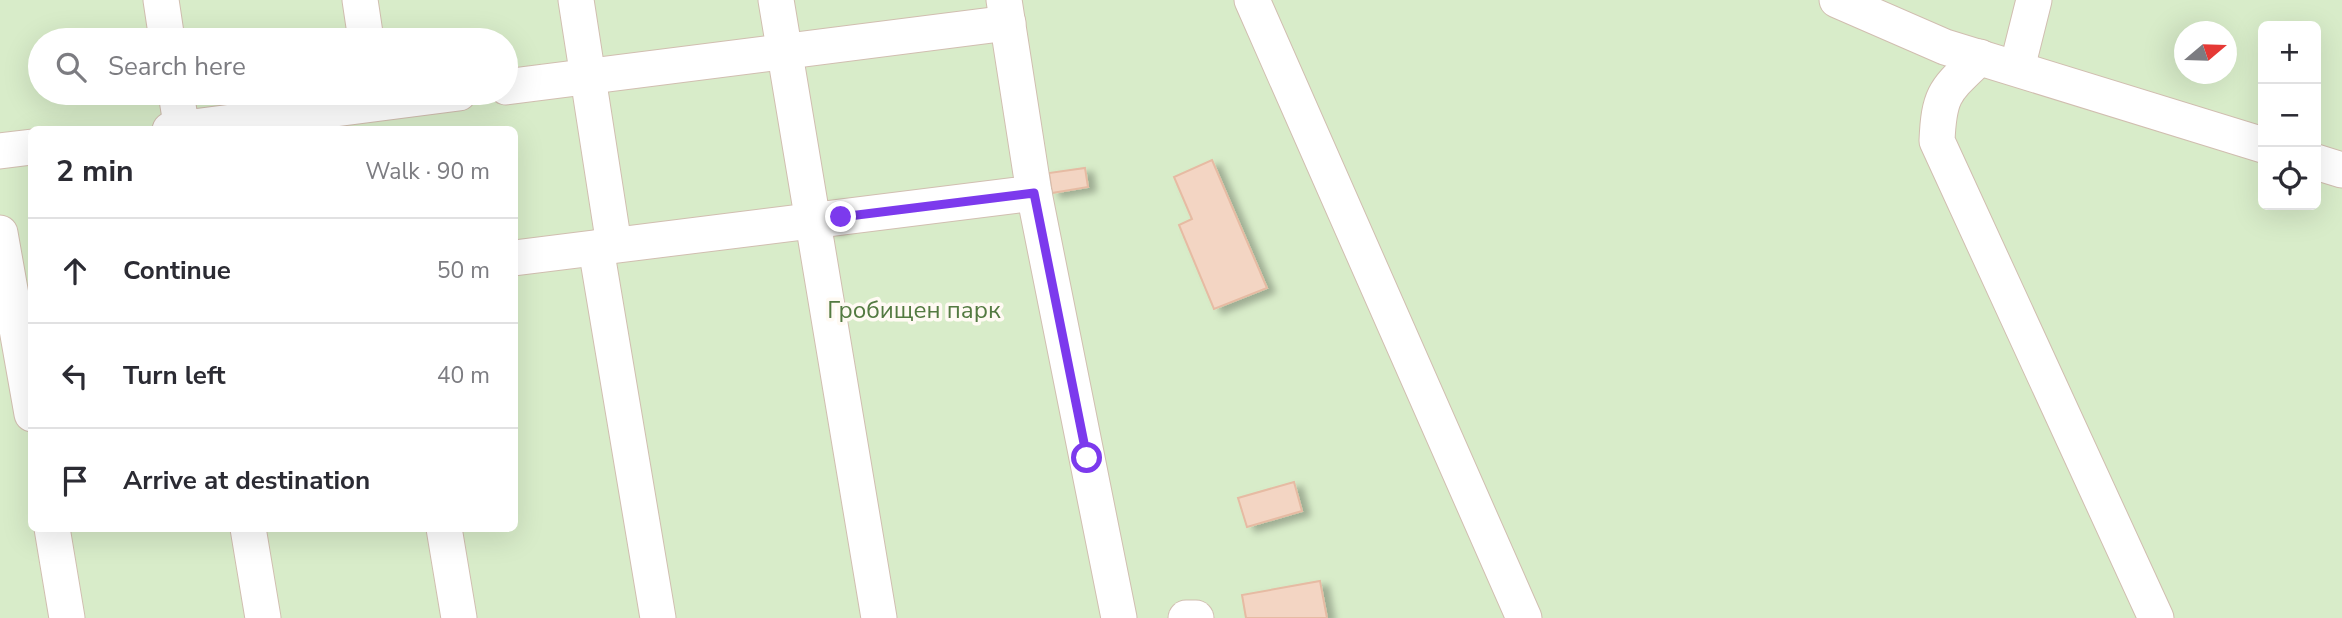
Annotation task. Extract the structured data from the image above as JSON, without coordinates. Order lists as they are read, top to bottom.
{
  "parks": ["Гробищен парк"],
  "north": "right",
  "page": {
    "map_buttons": ["+", "−"],
    "search": "Search here",
    "heading": ["2 min", "Walk · 90 m"],
    "list": [
      ["Continue", "50 m"],
      ["Turn left", "40 m"],
      "Arrive at destination"
    ]
  }
}
